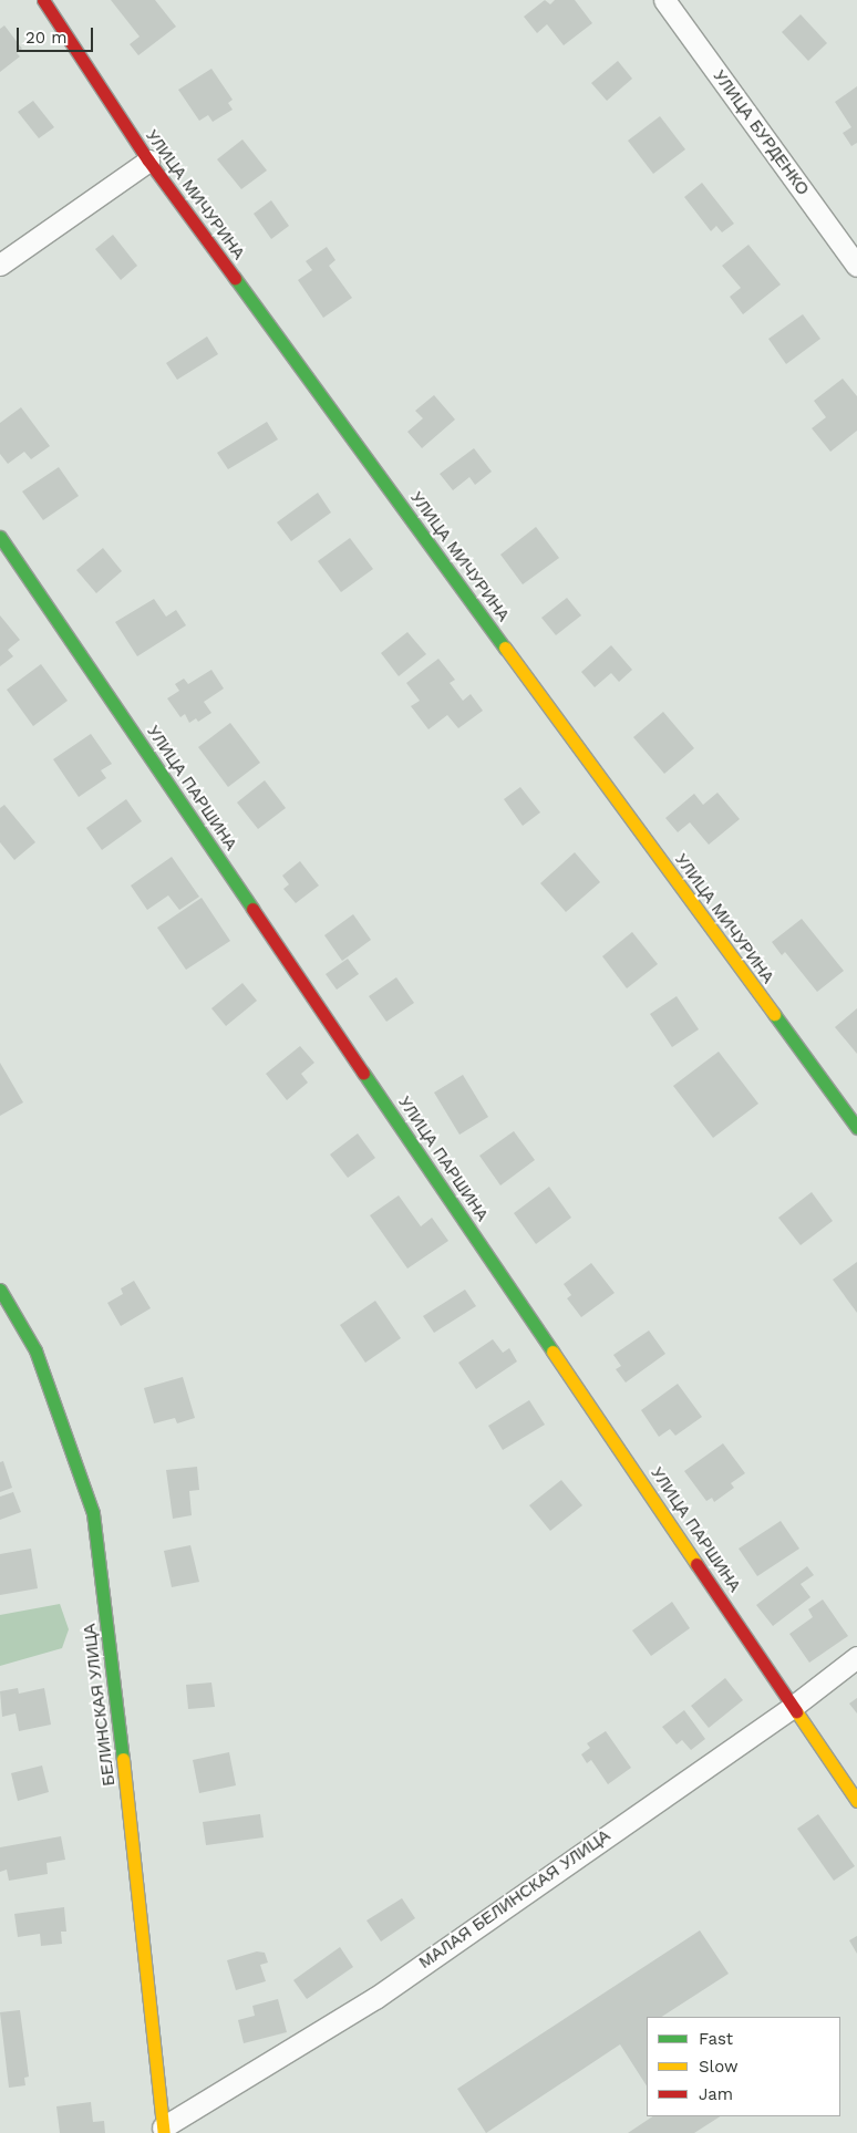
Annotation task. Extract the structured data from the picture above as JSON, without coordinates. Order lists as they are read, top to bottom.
{
  "streets": {
    "street": [
      "УЛИЦА БУРДЕНКО",
      "УЛИЦА МИЧУРИНА",
      "УЛИЦА ПАРШИНА",
      "БЕЛИНСКАЯ УЛИЦА",
      "МАЛАЯ БЕЛИНСКАЯ УЛИЦА"
    ]
  },
  "crossings": [
    ["УЛИЦА ПАРШИНА", "МАЛАЯ БЕЛИНСКАЯ УЛИЦА"],
    ["БЕЛИНСКАЯ УЛИЦА", "МАЛАЯ БЕЛИНСКАЯ УЛИЦА"]
  ],
  "legend": ["Fast", "Slow", "Jam"],
  "scale_bar": "20 m"
}
